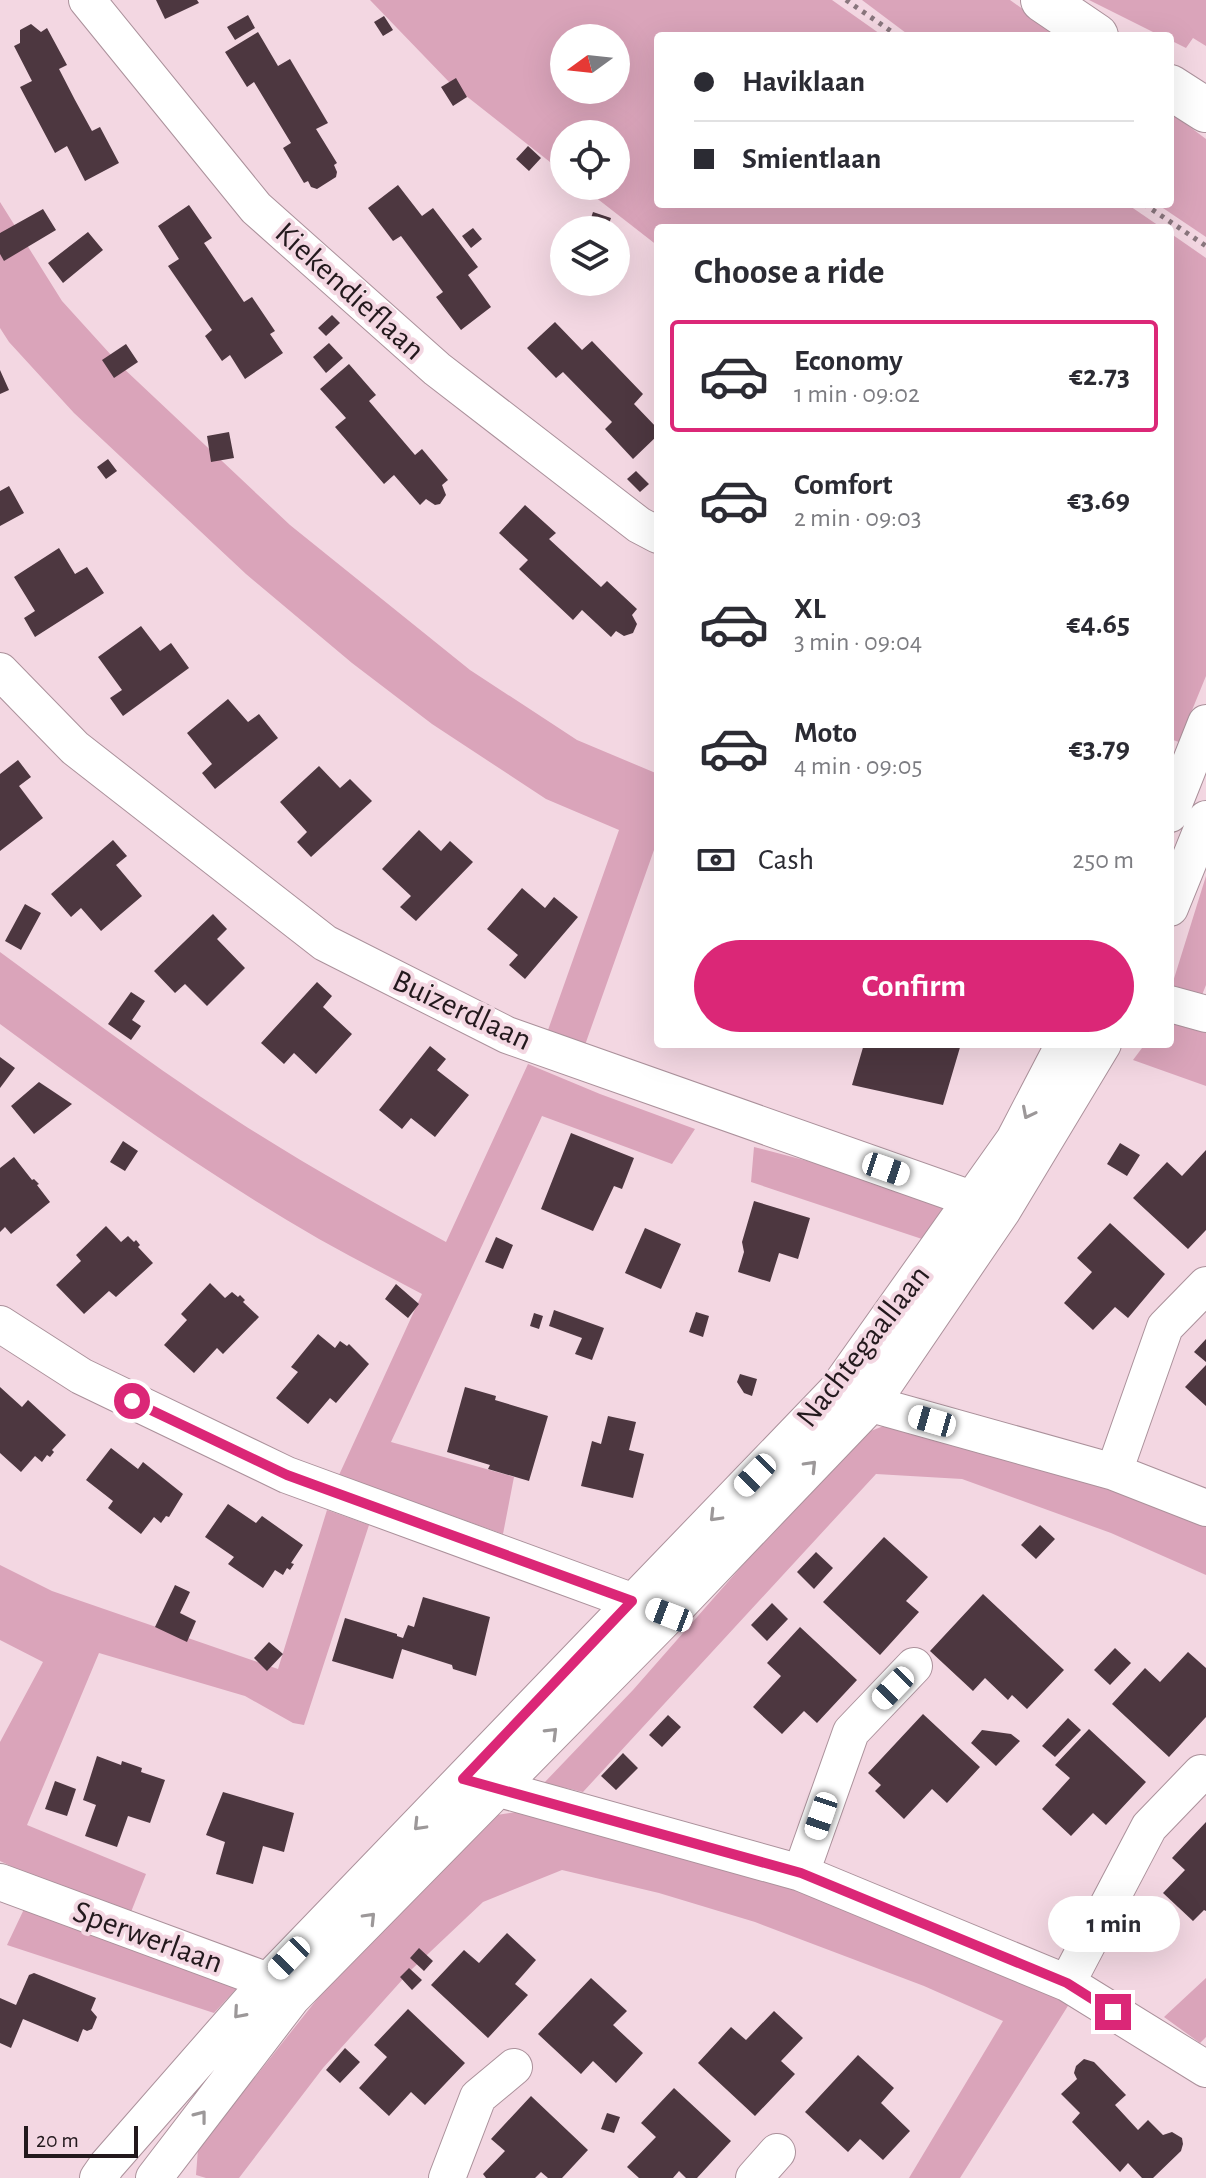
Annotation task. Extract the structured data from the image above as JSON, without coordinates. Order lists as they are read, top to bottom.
{
  "streets": {
    "street": [
      "Kiekendieflaan",
      "Buizerdlaan",
      "Nachtegaallaan",
      "Sperwerlaan"
    ]
  },
  "crossings": [
    ["Buizerdlaan", "Nachtegaallaan"],
    ["Nachtegaallaan", "Sperwerlaan"]
  ],
  "scale_bar": "20 m",
  "north": "left",
  "page": {
    "banner": ["Haviklaan", "Smientlaan"],
    "heading": "Choose a ride",
    "list": [
      {
        "name": "Economy",
        "note": "1 min · 09:02",
        "value": "€2.73"
      },
      {
        "name": "Comfort",
        "note": "2 min · 09:03",
        "value": "€3.69"
      },
      {
        "name": "XL",
        "note": "3 min · 09:04",
        "value": "€4.65"
      },
      {
        "name": "Moto",
        "note": "4 min · 09:05",
        "value": "€3.79"
      }
    ],
    "pay": ["Cash", "250 m"],
    "buttons": "Confirm",
    "bubble": "1 min",
    "scale": "20 m"
  }
}
